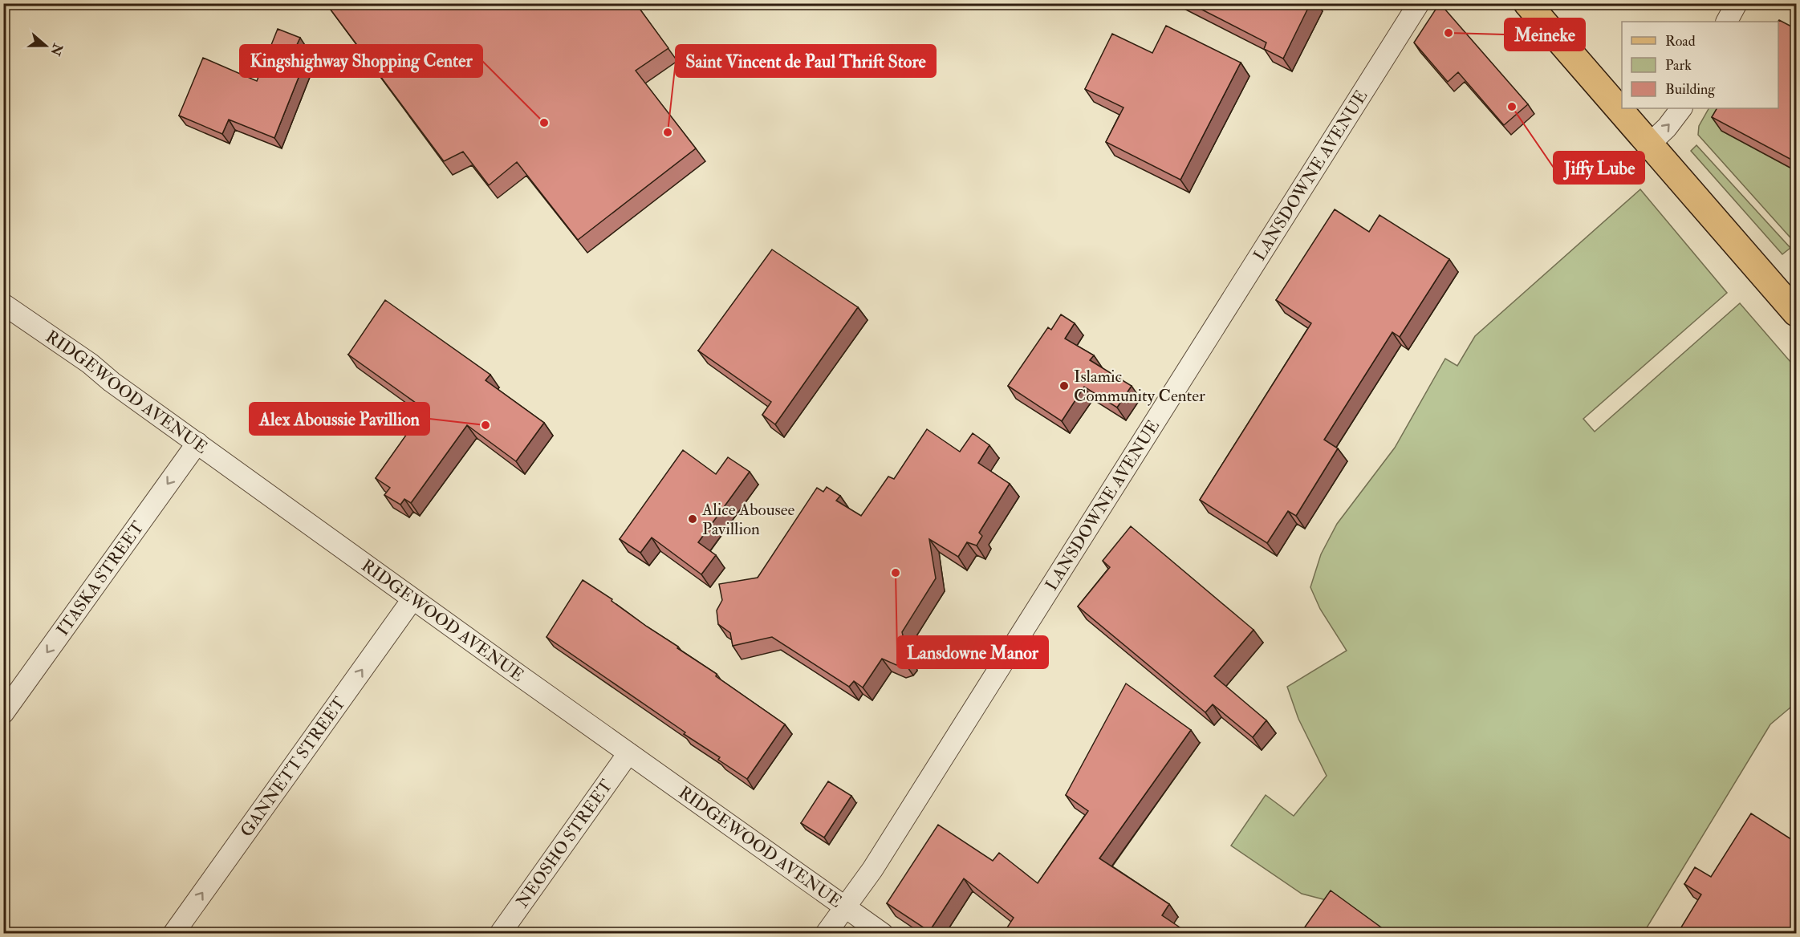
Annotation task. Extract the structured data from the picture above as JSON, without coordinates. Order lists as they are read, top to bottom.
{
  "streets": {
    "street": [
      "LANSDOWNE AVENUE",
      "RIDGEWOOD AVENUE",
      "ITASKA STREET",
      "GANNETT STREET",
      "NEOSHO STREET"
    ]
  },
  "crossings": [
    ["LANSDOWNE AVENUE", "RIDGEWOOD AVENUE"],
    ["RIDGEWOOD AVENUE", "ITASKA STREET"],
    ["RIDGEWOOD AVENUE", "GANNETT STREET"],
    ["RIDGEWOOD AVENUE", "NEOSHO STREET"]
  ],
  "one_way": ["ITASKA STREET", "GANNETT STREET"],
  "places": [
    "Meineke",
    "Jiffy Lube",
    "Kingshighway Shopping Center",
    "Saint Vincent de Paul Thrift Store",
    "Islamic Community Center",
    "Alex Aboussie Pavillion",
    "Alice Abousee Pavillion",
    "Lansdowne Manor"
  ],
  "legend": ["Road", "Park", "Building"],
  "north": "right"
}
